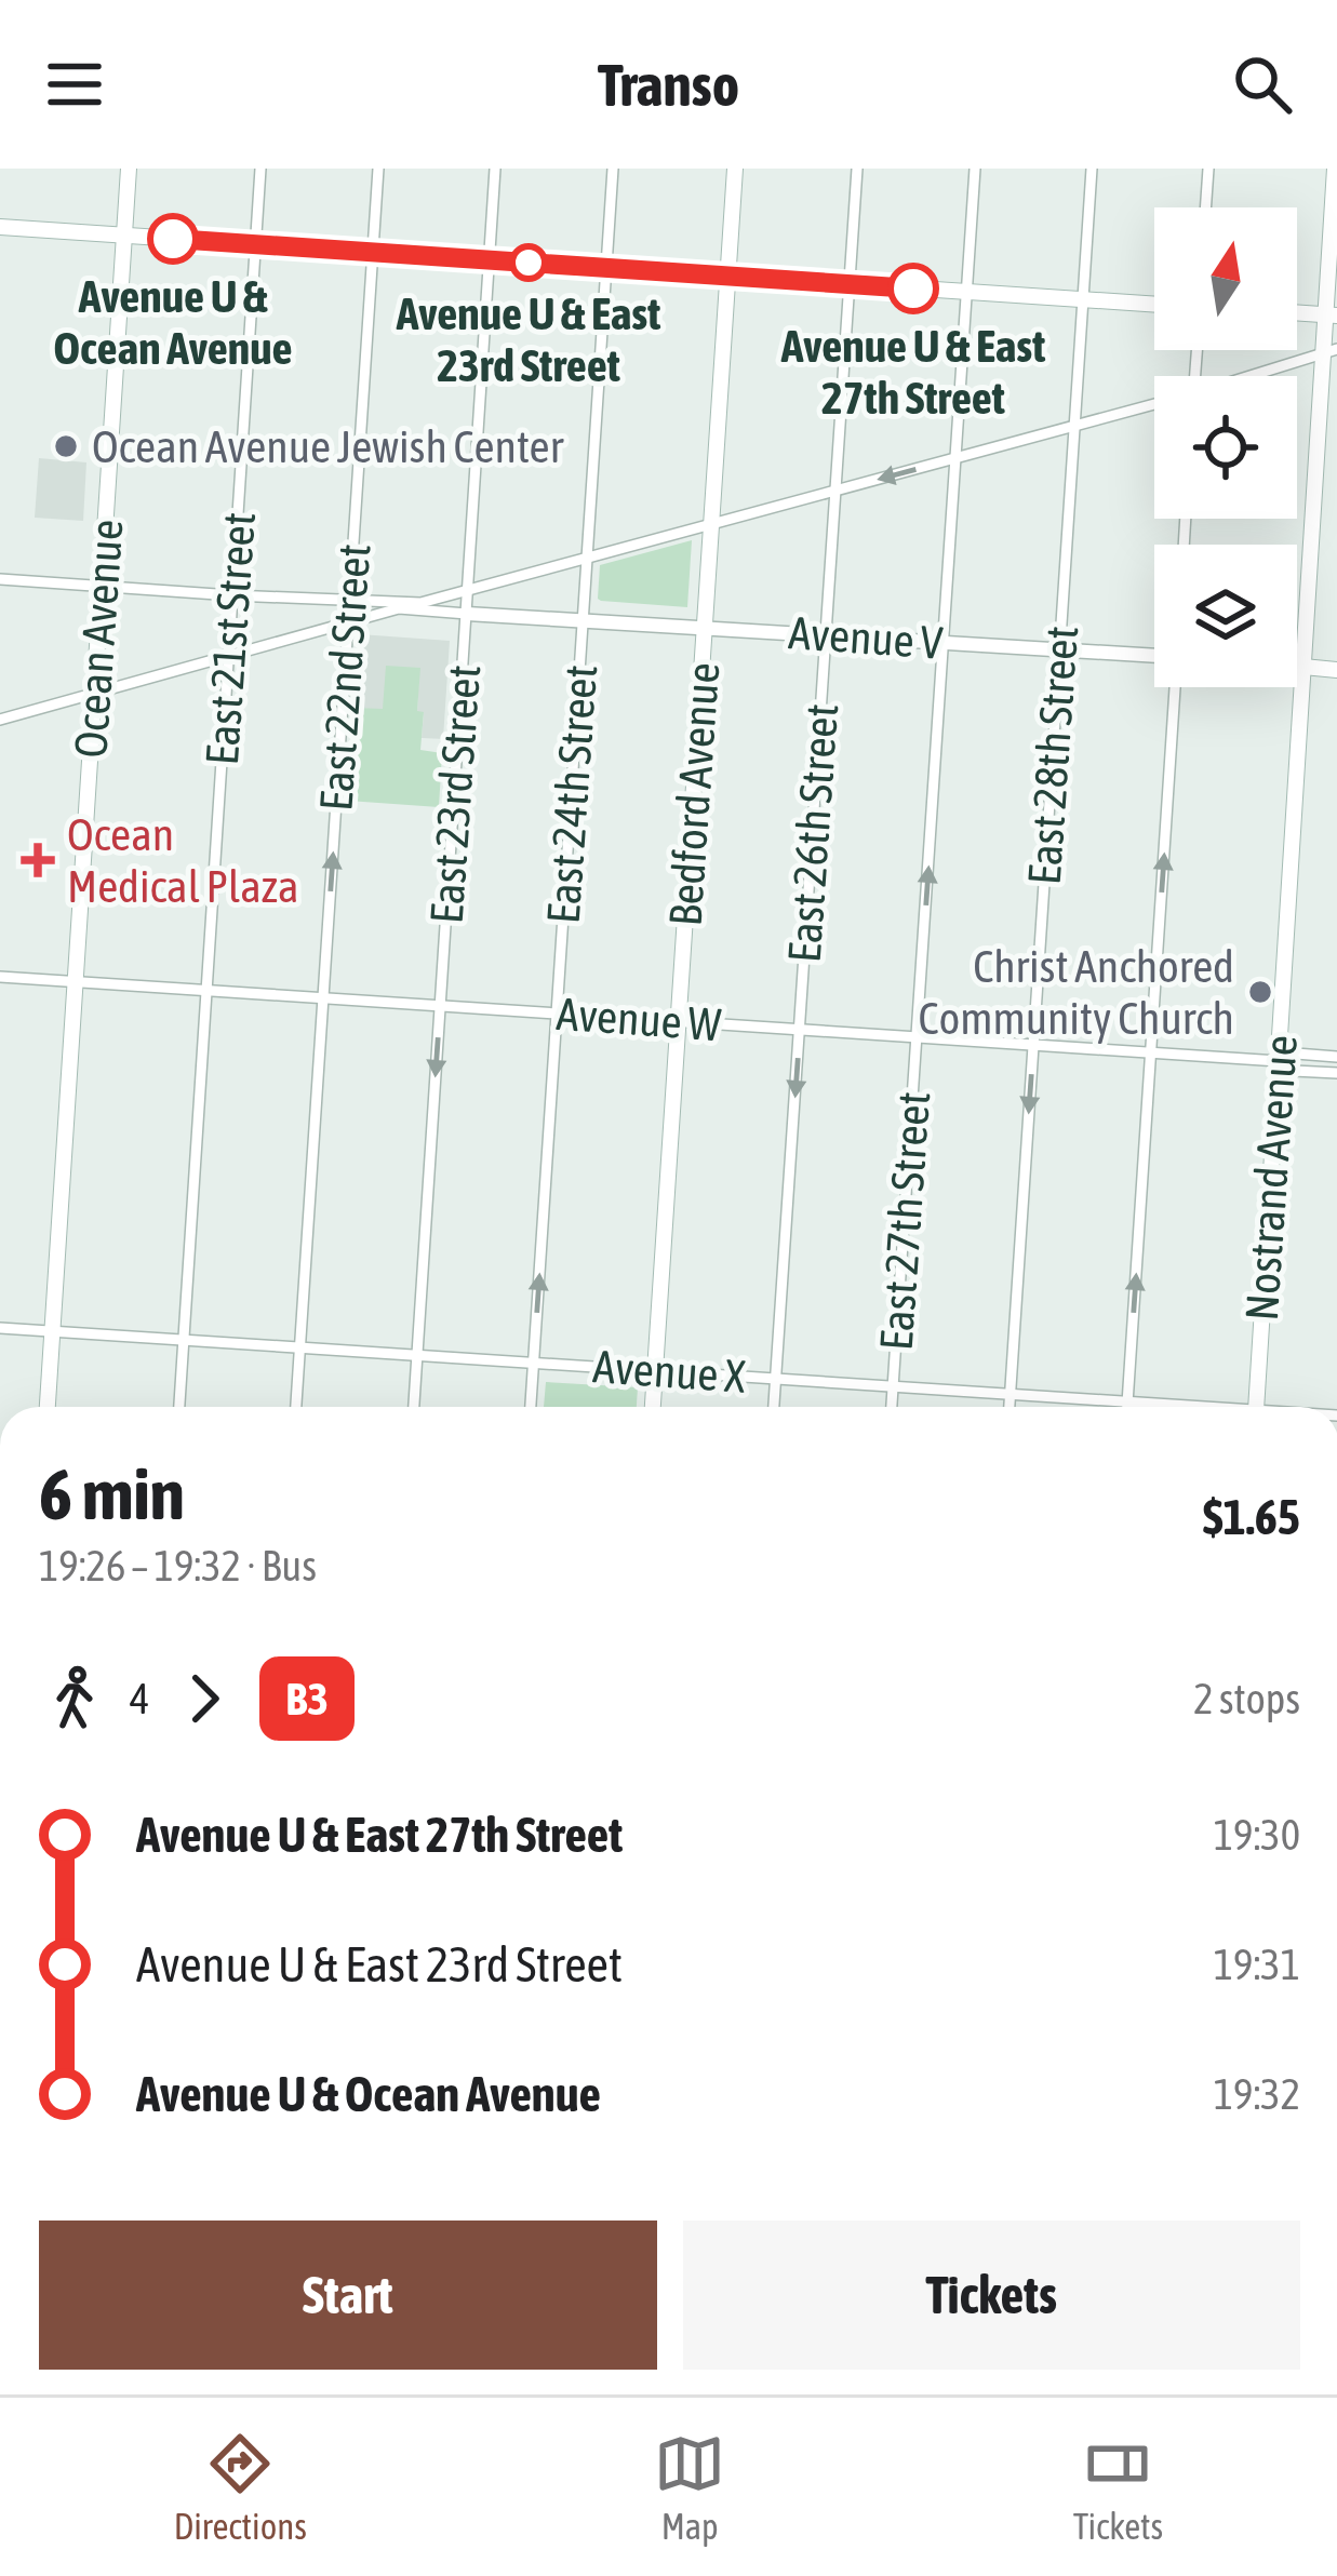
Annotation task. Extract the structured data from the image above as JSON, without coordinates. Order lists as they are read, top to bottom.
{
  "streets": {
    "main road": ["Ocean Avenue", "Bedford Avenue", "Nostrand Avenue"],
    "street": [
      "Avenue V",
      "East 21st Street",
      "East 22nd Street",
      "East 28th Street",
      "East 23rd Street",
      "East 24th Street",
      "East 26th Street",
      "Avenue W",
      "East 27th Street",
      "Avenue X"
    ]
  },
  "crossings": [
    ["Avenue V", "East 22nd Street"],
    ["Avenue V", "East 28th Street"],
    ["Avenue V", "East 23rd Street"],
    ["Avenue V", "East 24th Street"],
    ["Avenue V", "Bedford Avenue"],
    ["Avenue V", "East 26th Street"],
    ["Avenue V", "East 27th Street"],
    ["Ocean Avenue", "Avenue W"],
    ["Ocean Avenue", "Avenue X"],
    ["East 21st Street", "Avenue W"],
    ["East 21st Street", "Avenue X"],
    ["East 22nd Street", "Avenue W"],
    ["East 22nd Street", "Avenue X"],
    ["East 28th Street", "Avenue W"],
    ["East 28th Street", "Avenue X"],
    ["East 23rd Street", "Avenue W"],
    ["East 23rd Street", "Avenue X"],
    ["East 24th Street", "Avenue W"],
    ["East 24th Street", "Avenue X"],
    ["Bedford Avenue", "Avenue W"],
    ["Bedford Avenue", "Avenue X"],
    ["East 26th Street", "Avenue W"],
    ["East 26th Street", "Avenue X"],
    ["Avenue W", "Nostrand Avenue"],
    ["Avenue W", "East 27th Street"],
    ["East 27th Street", "Avenue X"]
  ],
  "places": {
    "other": [
      "Avenue U & Ocean Avenue",
      "Avenue U & East 23rd Street",
      "Avenue U & East 27th Street",
      "Ocean Avenue Jewish Center",
      "Christ Anchored Community Church"
    ],
    "health": ["Ocean Medical Plaza"]
  },
  "lines": ["bus line B3"],
  "north": "top",
  "page": {
    "header": "Transo",
    "heading": ["6 min", "19:26 – 19:32 · Bus", "$1.65"],
    "legs": ["4", "B3", "2 stops"],
    "list": [
      {
        "name": "Avenue U & East 27th Street",
        "value": "19:30"
      },
      {
        "name": "Avenue U & East 23rd Street",
        "value": "19:31"
      },
      {
        "name": "Avenue U & Ocean Avenue",
        "value": "19:32"
      }
    ],
    "buttons": ["Start", "Tickets"],
    "tabs": ["Directions", "Map", "Tickets"]
  }
}
